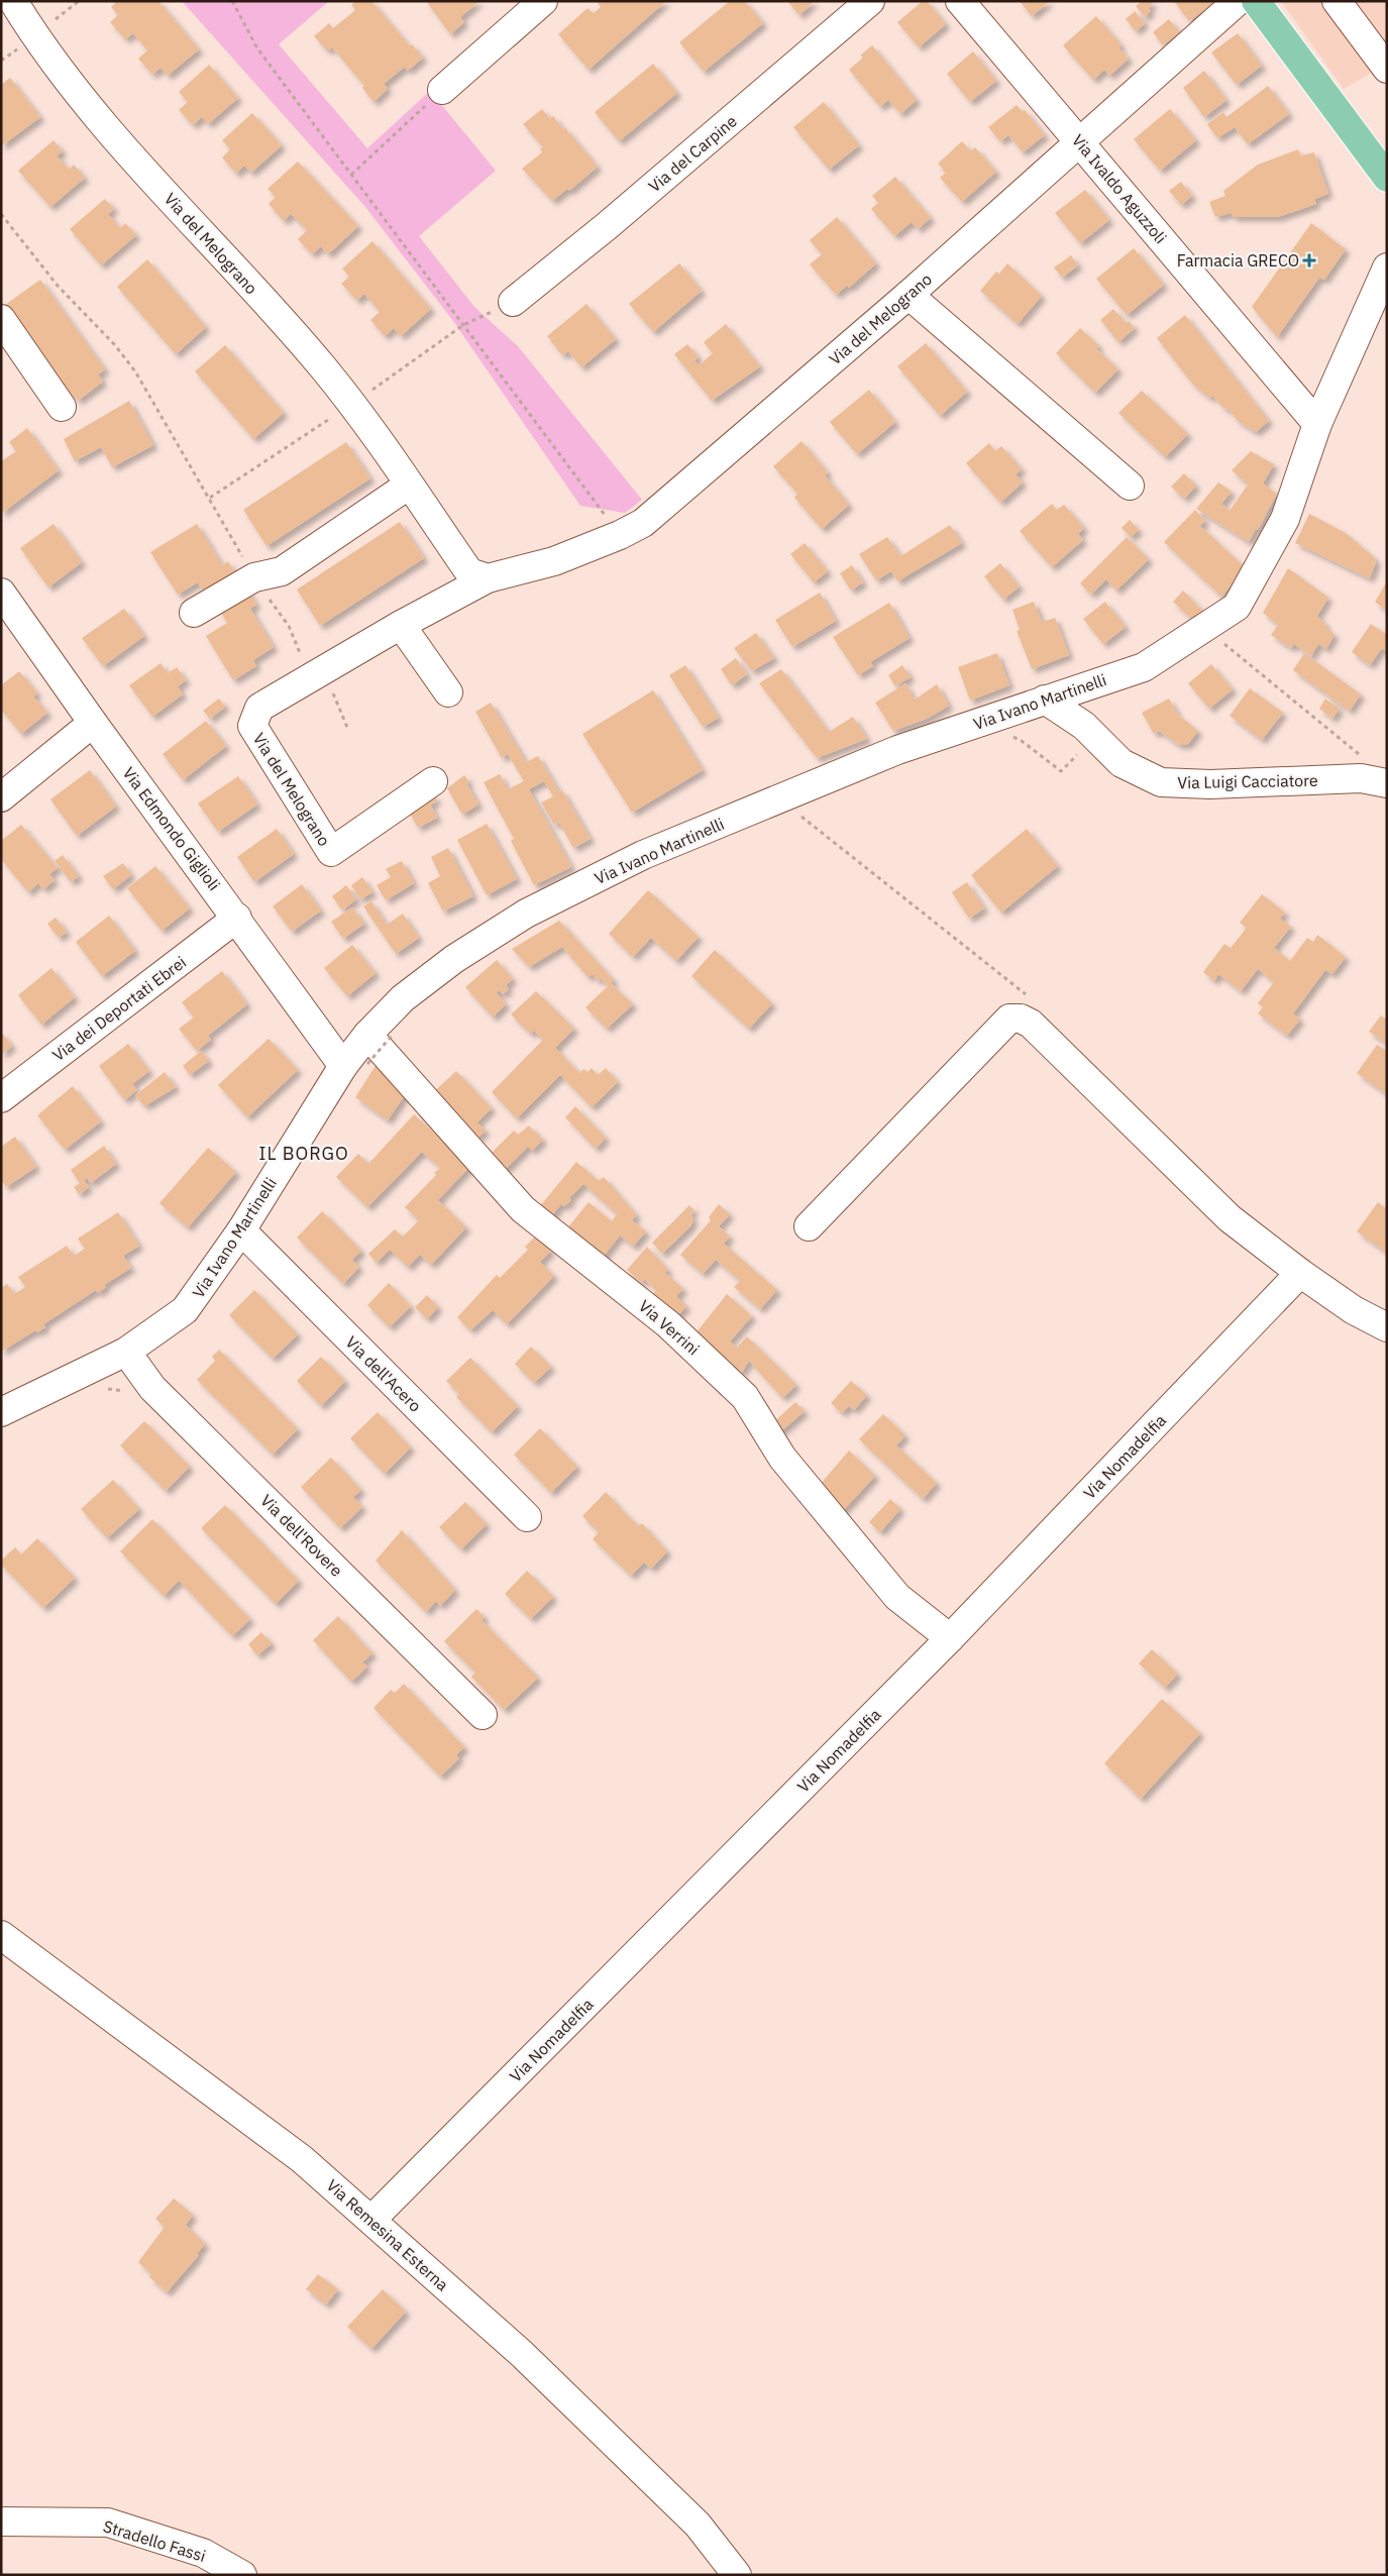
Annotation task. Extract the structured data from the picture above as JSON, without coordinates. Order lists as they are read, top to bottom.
{
  "streets": {
    "street": [
      "Via del Carpine",
      "Via Ivaldo Aguzzoli",
      "Via del Melograno",
      "Via Ivano Martinelli",
      "Via Luigi Cacciatore",
      "Via Edmondo Giglioli",
      "Via dei Deportati Ebrei",
      "Via Verrini",
      "Via dell'Acero",
      "Via Nomadelfia",
      "Via dell'Rovere",
      "Via Remesina Esterna",
      "Stradello Fassi"
    ]
  },
  "crossings": [
    ["Via Ivaldo Aguzzoli", "Via del Melograno"],
    ["Via Ivaldo Aguzzoli", "Via Ivano Martinelli"],
    ["Via Ivano Martinelli", "Via Luigi Cacciatore"],
    ["Via Ivano Martinelli", "Via Edmondo Giglioli"],
    ["Via Ivano Martinelli", "Via Verrini"],
    ["Via Ivano Martinelli", "Via dell'Acero"],
    ["Via Ivano Martinelli", "Via dell'Rovere"],
    ["Via Edmondo Giglioli", "Via dei Deportati Ebrei"],
    ["Via Verrini", "Via Nomadelfia"],
    ["Via Nomadelfia", "Via Remesina Esterna"]
  ],
  "districts": ["IL BORGO"],
  "places": {
    "health": ["Farmacia GRECO"]
  }
}
